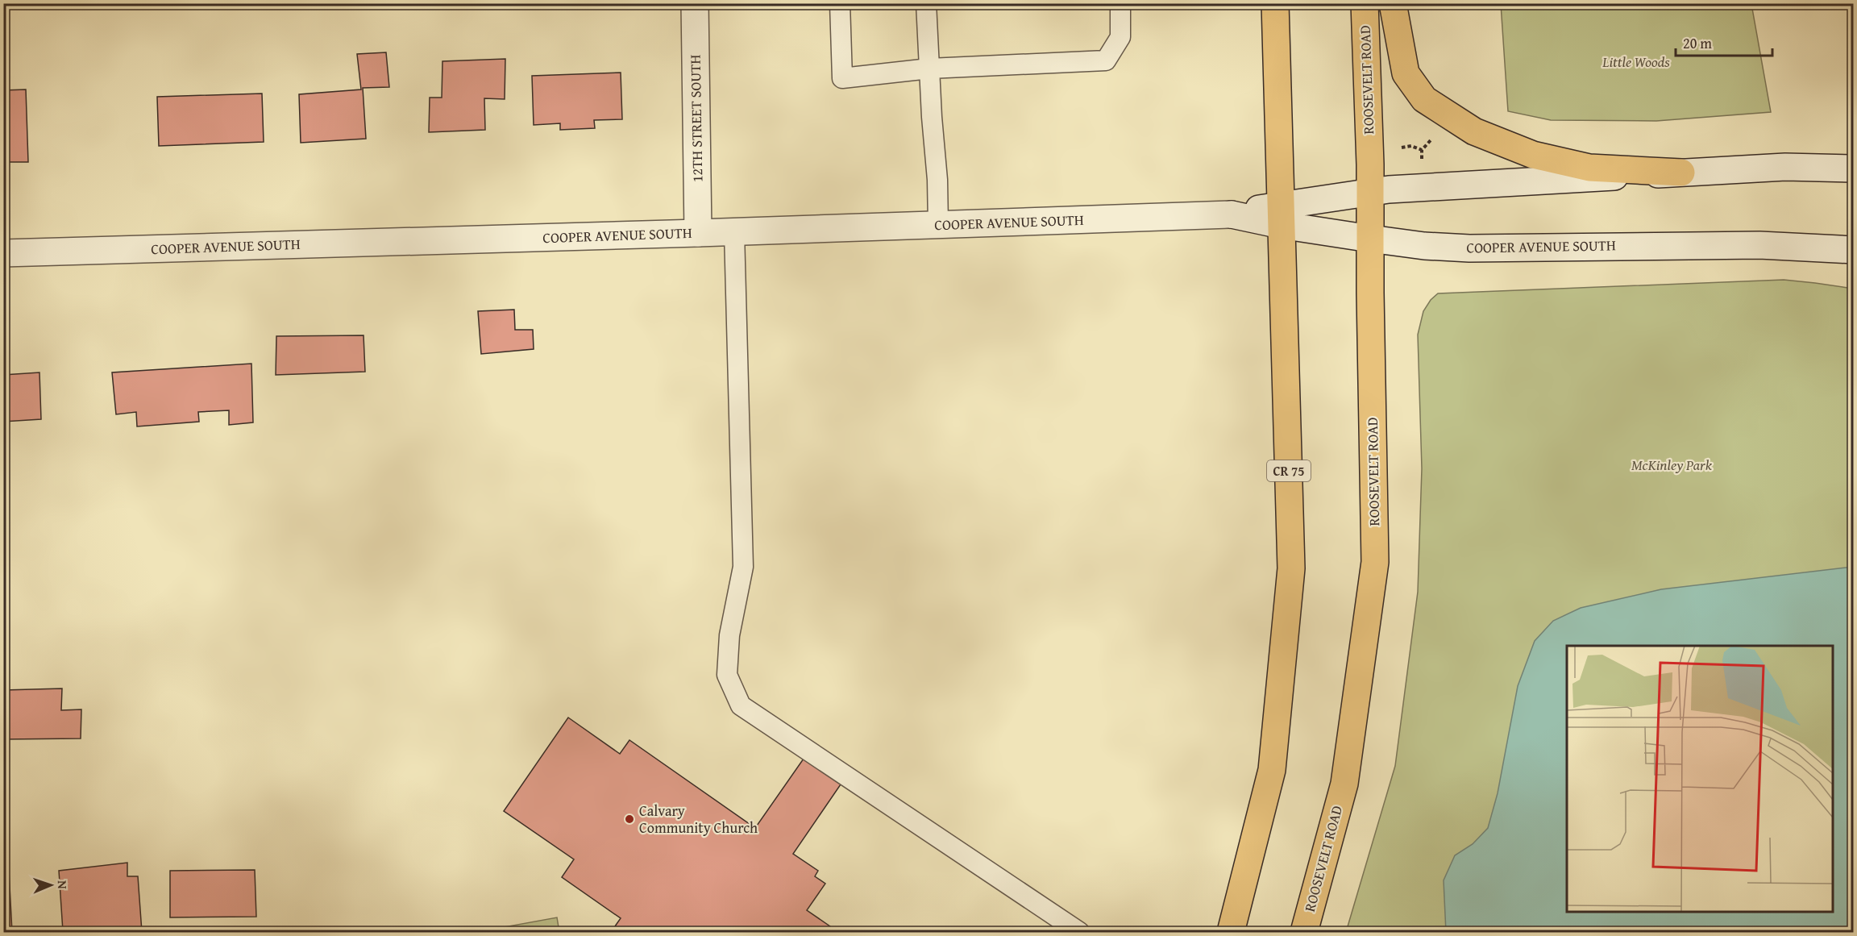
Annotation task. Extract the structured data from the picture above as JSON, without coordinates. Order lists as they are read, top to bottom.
{
  "streets": {
    "main road": ["ROOSEVELT ROAD", "CR 75"],
    "street": ["12TH STREET SOUTH", "COOPER AVENUE SOUTH"]
  },
  "crossings": [
    ["ROOSEVELT ROAD", "COOPER AVENUE SOUTH"],
    ["12TH STREET SOUTH", "COOPER AVENUE SOUTH"],
    ["COOPER AVENUE SOUTH", "CR 75"]
  ],
  "parks": ["Little Woods", "McKinley Park"],
  "places": ["Calvary Community Church"],
  "scale_bar": "20 m",
  "north": "right"
}
